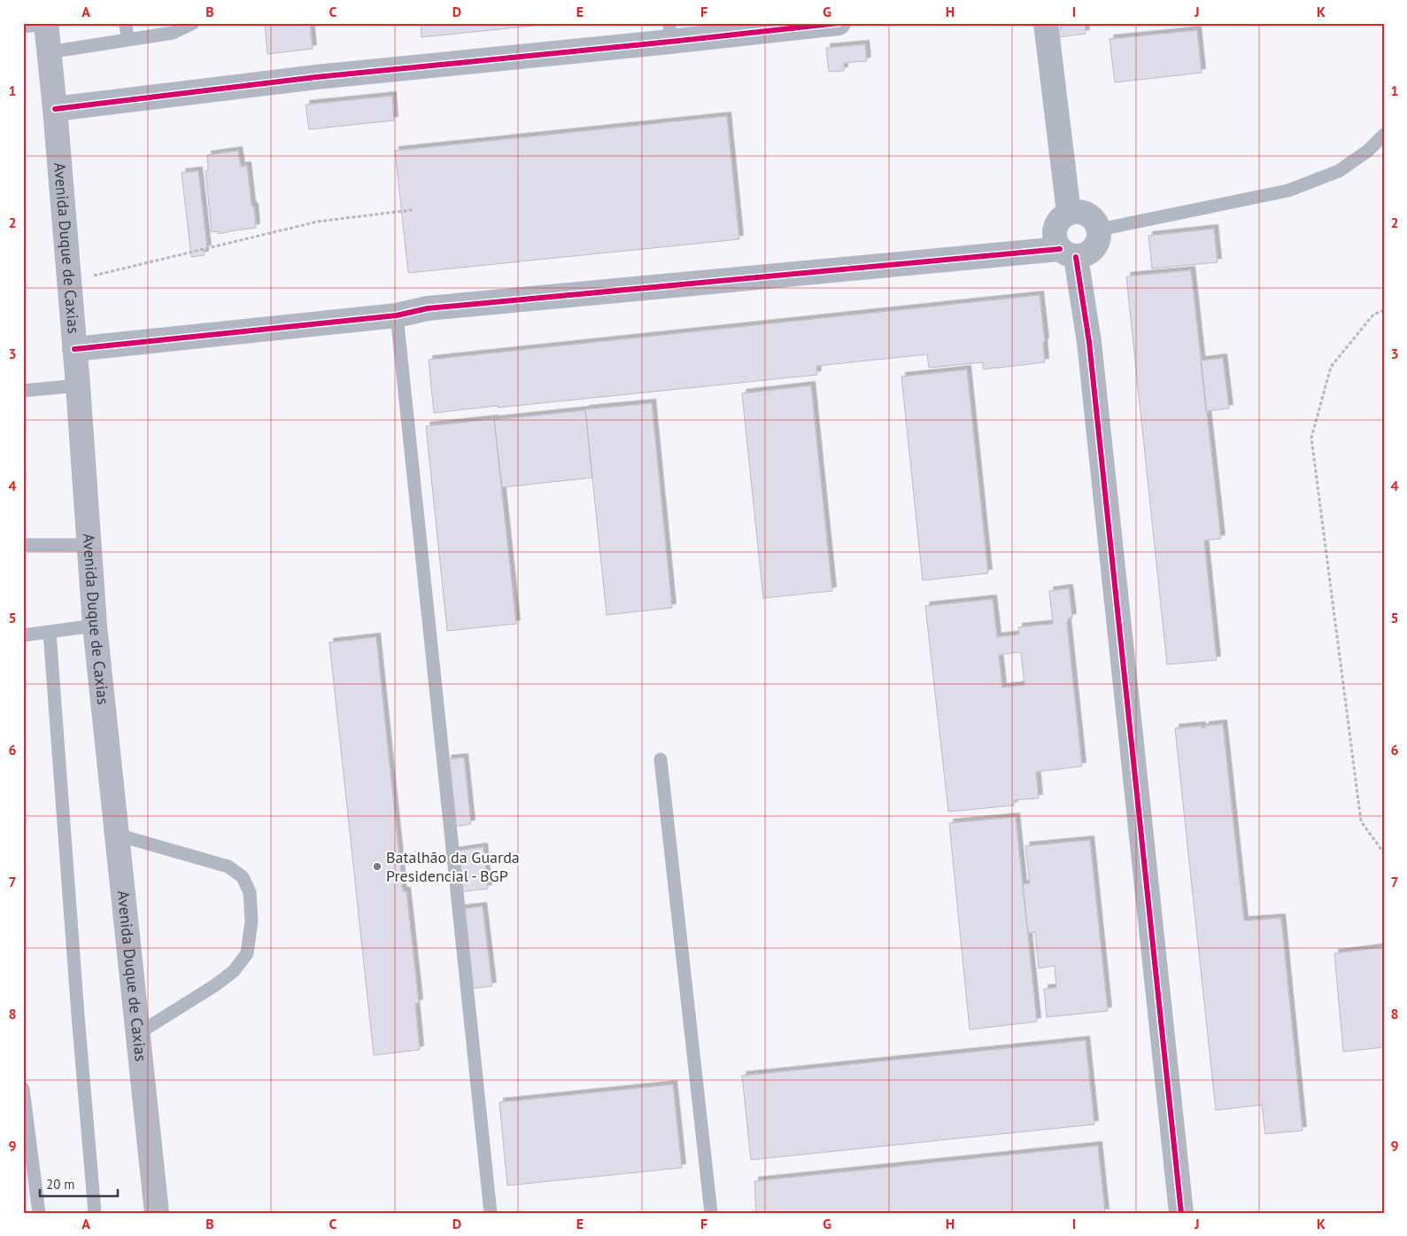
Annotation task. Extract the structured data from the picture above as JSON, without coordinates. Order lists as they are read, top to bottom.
{
  "streets": {
    "main road": ["Avenida Duque de Caxias"]
  },
  "places": ["Batalhão da Guarda Presidencial - BGP"],
  "scale_bar": "20 m",
  "grid": {
    "columns": [
      "A",
      "B",
      "C",
      "D",
      "E",
      "F",
      "G",
      "H",
      "I",
      "J",
      "K"
    ],
    "rows": [
      "1",
      "2",
      "3",
      "4",
      "5",
      "6",
      "7",
      "8",
      "9"
    ]
  }
}
